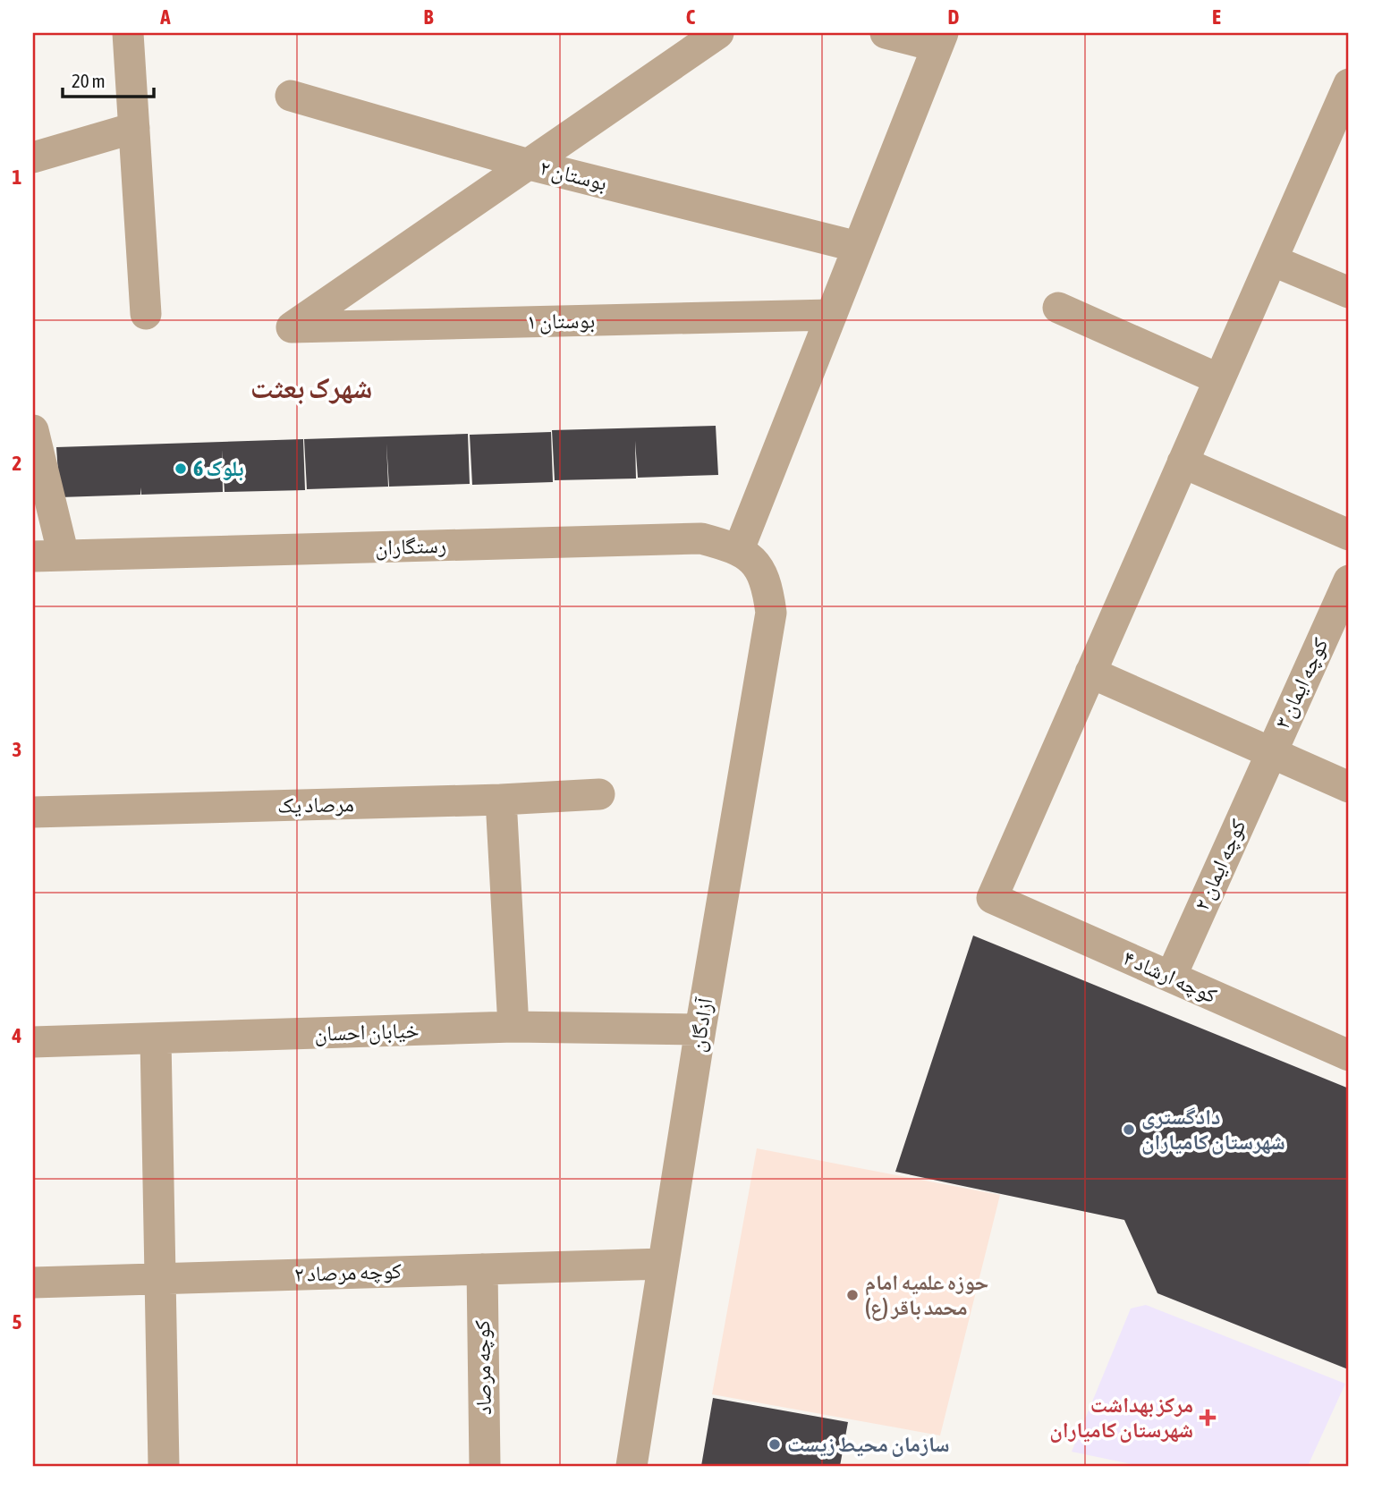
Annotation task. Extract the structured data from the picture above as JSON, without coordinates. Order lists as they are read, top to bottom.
{
  "streets": {
    "street": [
      "بوستان ۲",
      "بوستان ۱",
      "رستگاران",
      "کوچه ایمان ۳",
      "مرصاد یک",
      "کوچه ایمان ۲",
      "کوچه ارشاد ۴",
      "آزادگان",
      "خیابان احسان",
      "کوچه مرصاد ۲",
      "کوچه مرصاد"
    ]
  },
  "crossings": [
    ["بوستان ۲", "بوستان ۱"],
    ["رستگاران", "آزادگان"],
    ["کوچه ایمان ۳", "کوچه ایمان ۲"],
    ["کوچه ایمان ۲", "کوچه ارشاد ۴"],
    ["آزادگان", "خیابان احسان"],
    ["آزادگان", "کوچه مرصاد ۲"],
    ["کوچه مرصاد ۲", "کوچه مرصاد"]
  ],
  "districts": ["شهرک بعثت"],
  "places": {
    "other": [
      "بلوک 6",
      "دادگستری شهرستان کامیاران",
      "حوزه علمیه امام محمد باقر (ع)",
      "سازمان محیط زیست"
    ],
    "health": ["مرکز بهداشت شهرستان کامیاران"]
  },
  "scale_bar": "20 m",
  "grid": {
    "columns": [
      "A",
      "B",
      "C",
      "D",
      "E"
    ],
    "rows": [
      "1",
      "2",
      "3",
      "4",
      "5"
    ]
  }
}
